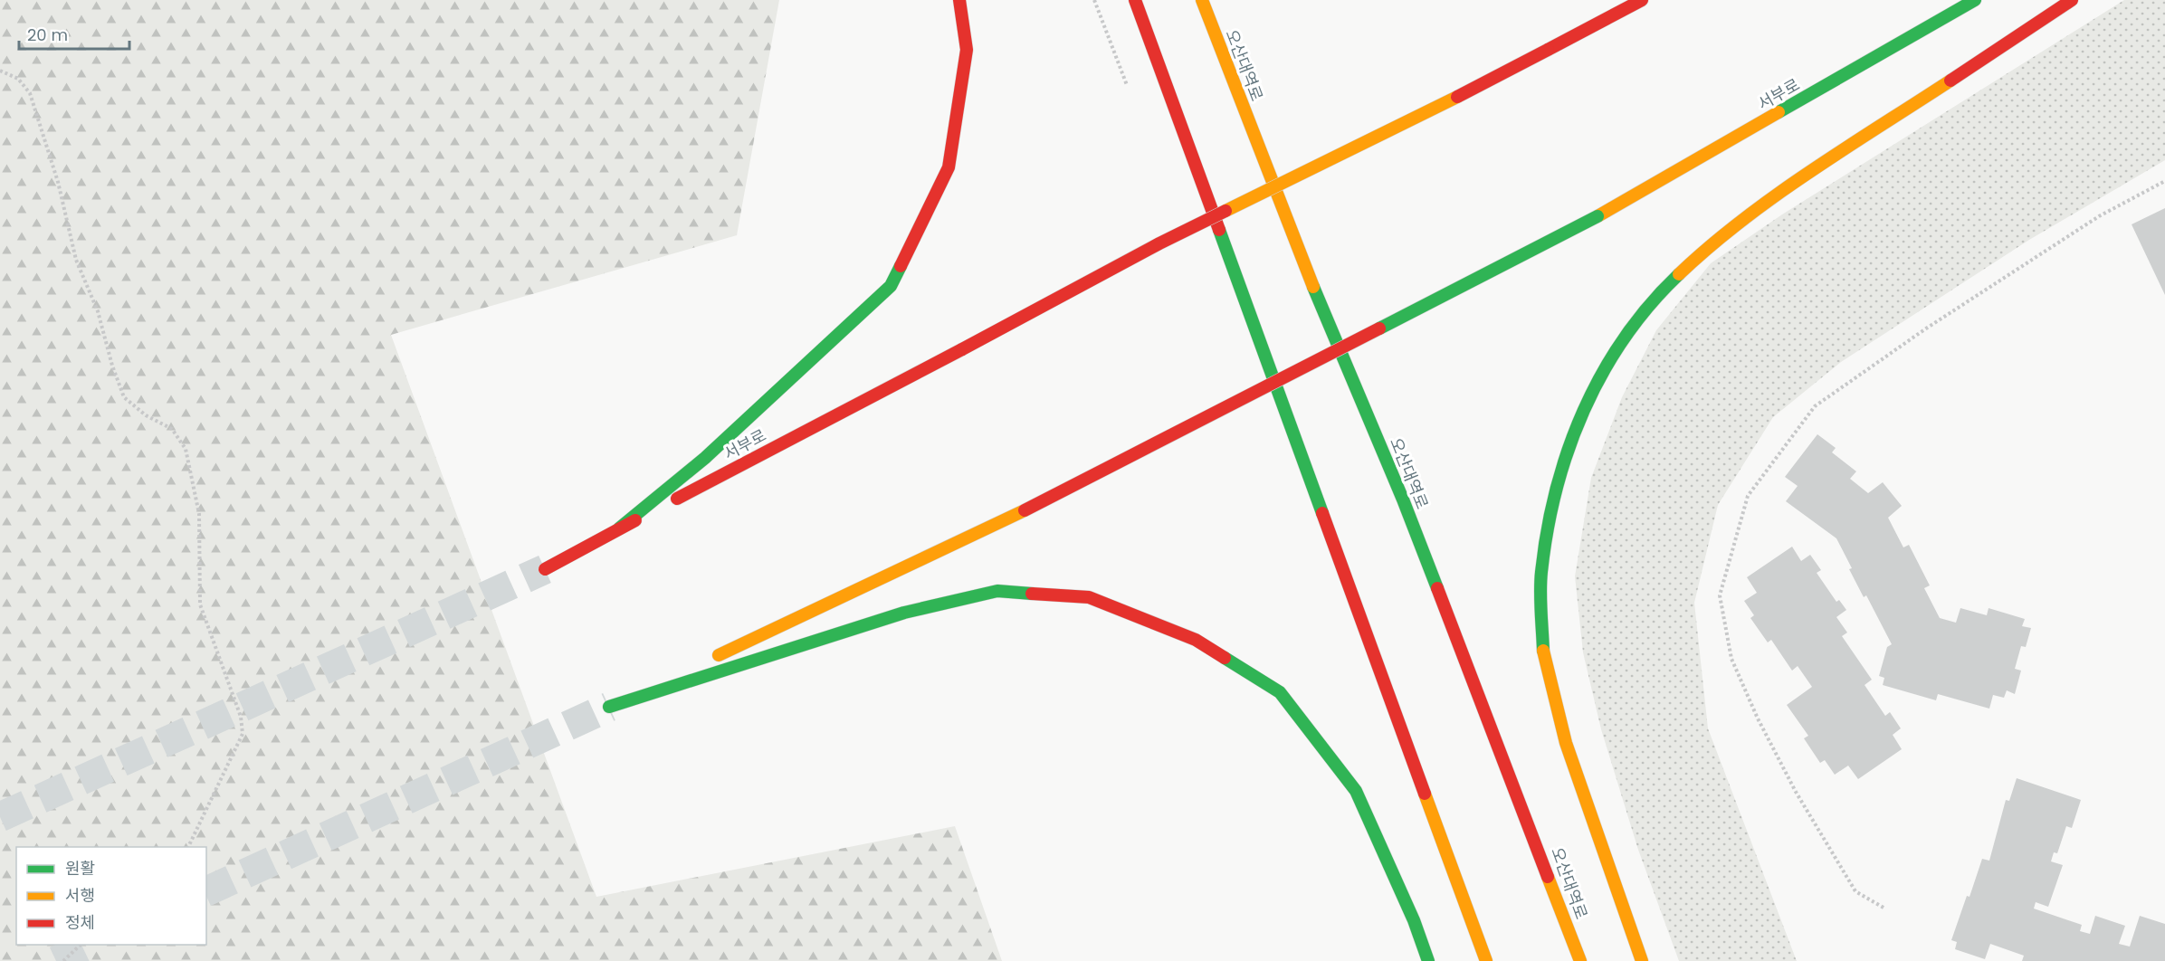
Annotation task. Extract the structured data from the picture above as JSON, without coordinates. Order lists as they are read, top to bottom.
{
  "streets": {
    "main road": ["오산대역로", "서부로"]
  },
  "legend": ["원활", "서행", "정체"],
  "scale_bar": "20 m"
}
